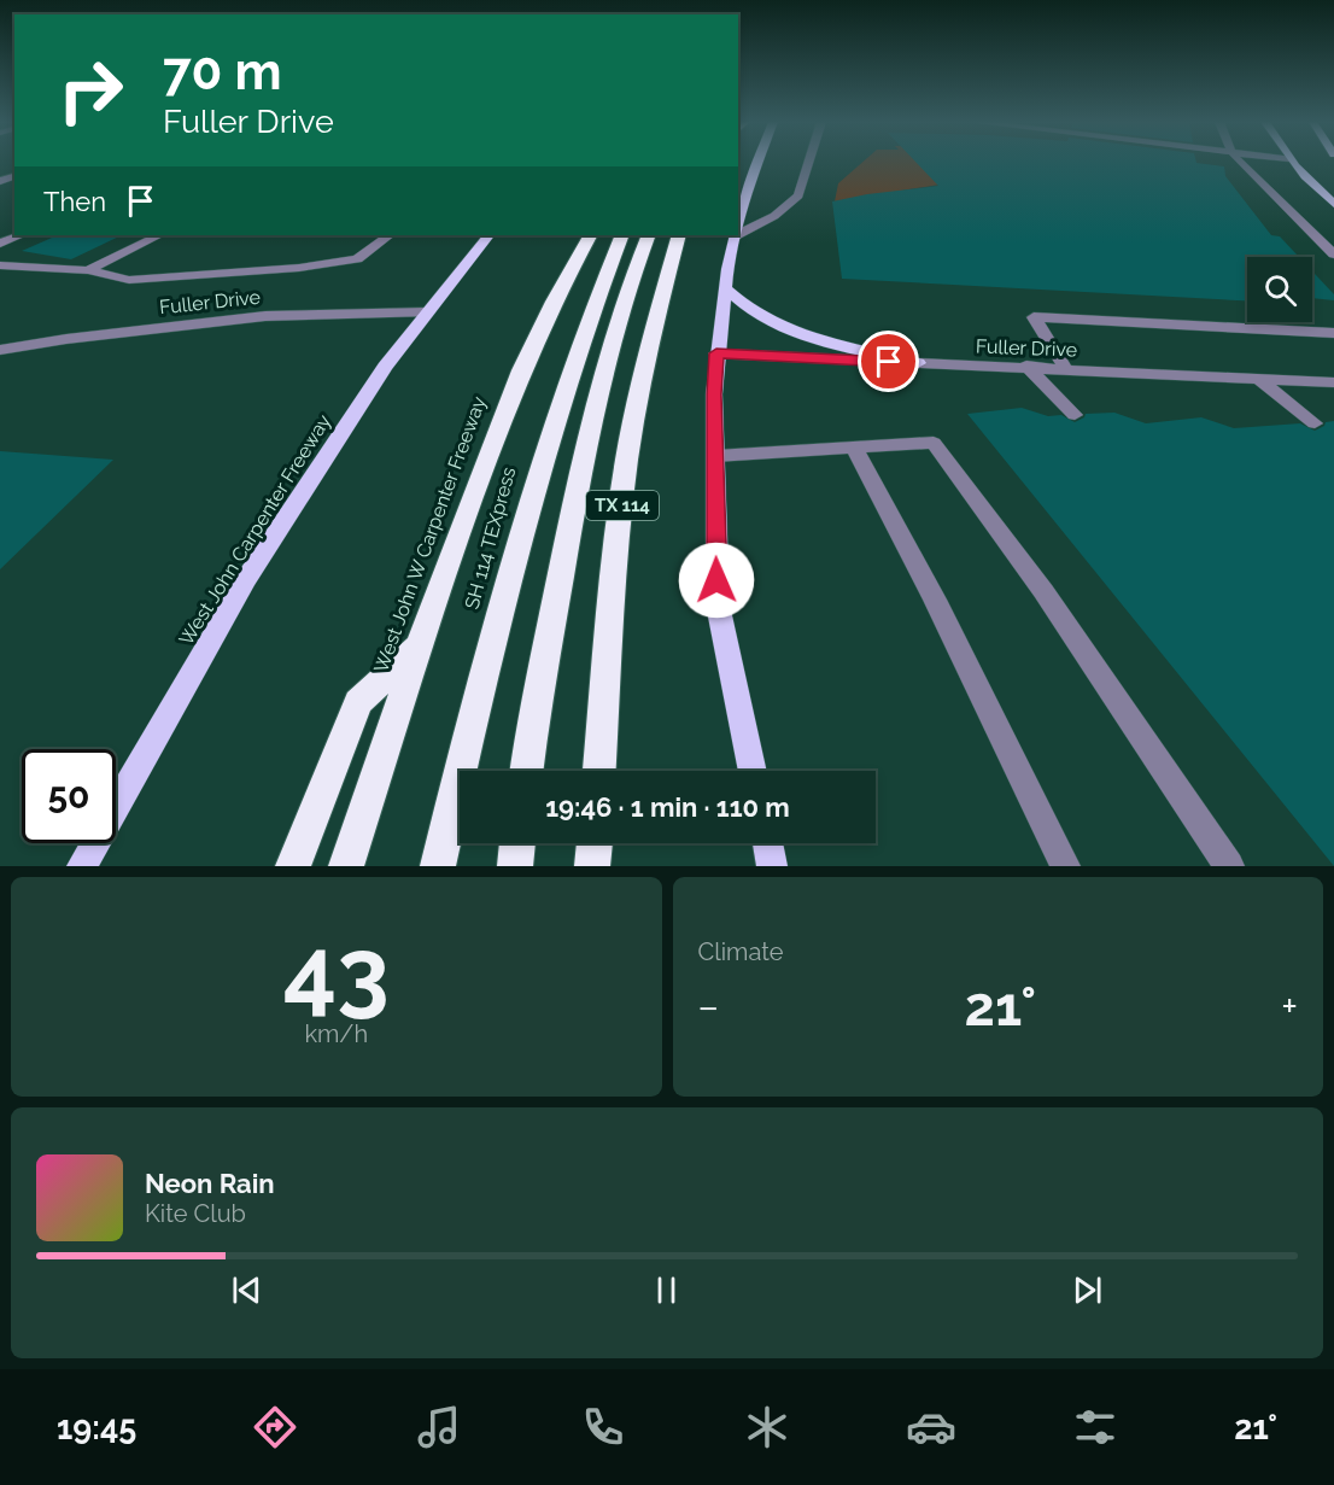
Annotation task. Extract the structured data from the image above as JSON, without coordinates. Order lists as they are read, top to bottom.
{
  "streets": {
    "highway": ["TX 114", "West John W Carpenter Freeway", "SH 114 TEXpress"],
    "main road": ["West John Carpenter Freeway"],
    "street": ["Fuller Drive"]
  },
  "crossings": [
    ["Fuller Drive", "West John Carpenter Freeway"]
  ],
  "page": {
    "turn": ["70 m", "Fuller Drive"],
    "then": "Then",
    "limit": "50",
    "trip": "19:46 · 1 min · 110 m",
    "tile": [
      ["43", "km/h"],
      "Climate"
    ],
    "heat": ["−", "21°", "+"],
    "song": ["Neon Rain", "Kite Club"],
    "tabs": ["19:45", "21°"]
  }
}
